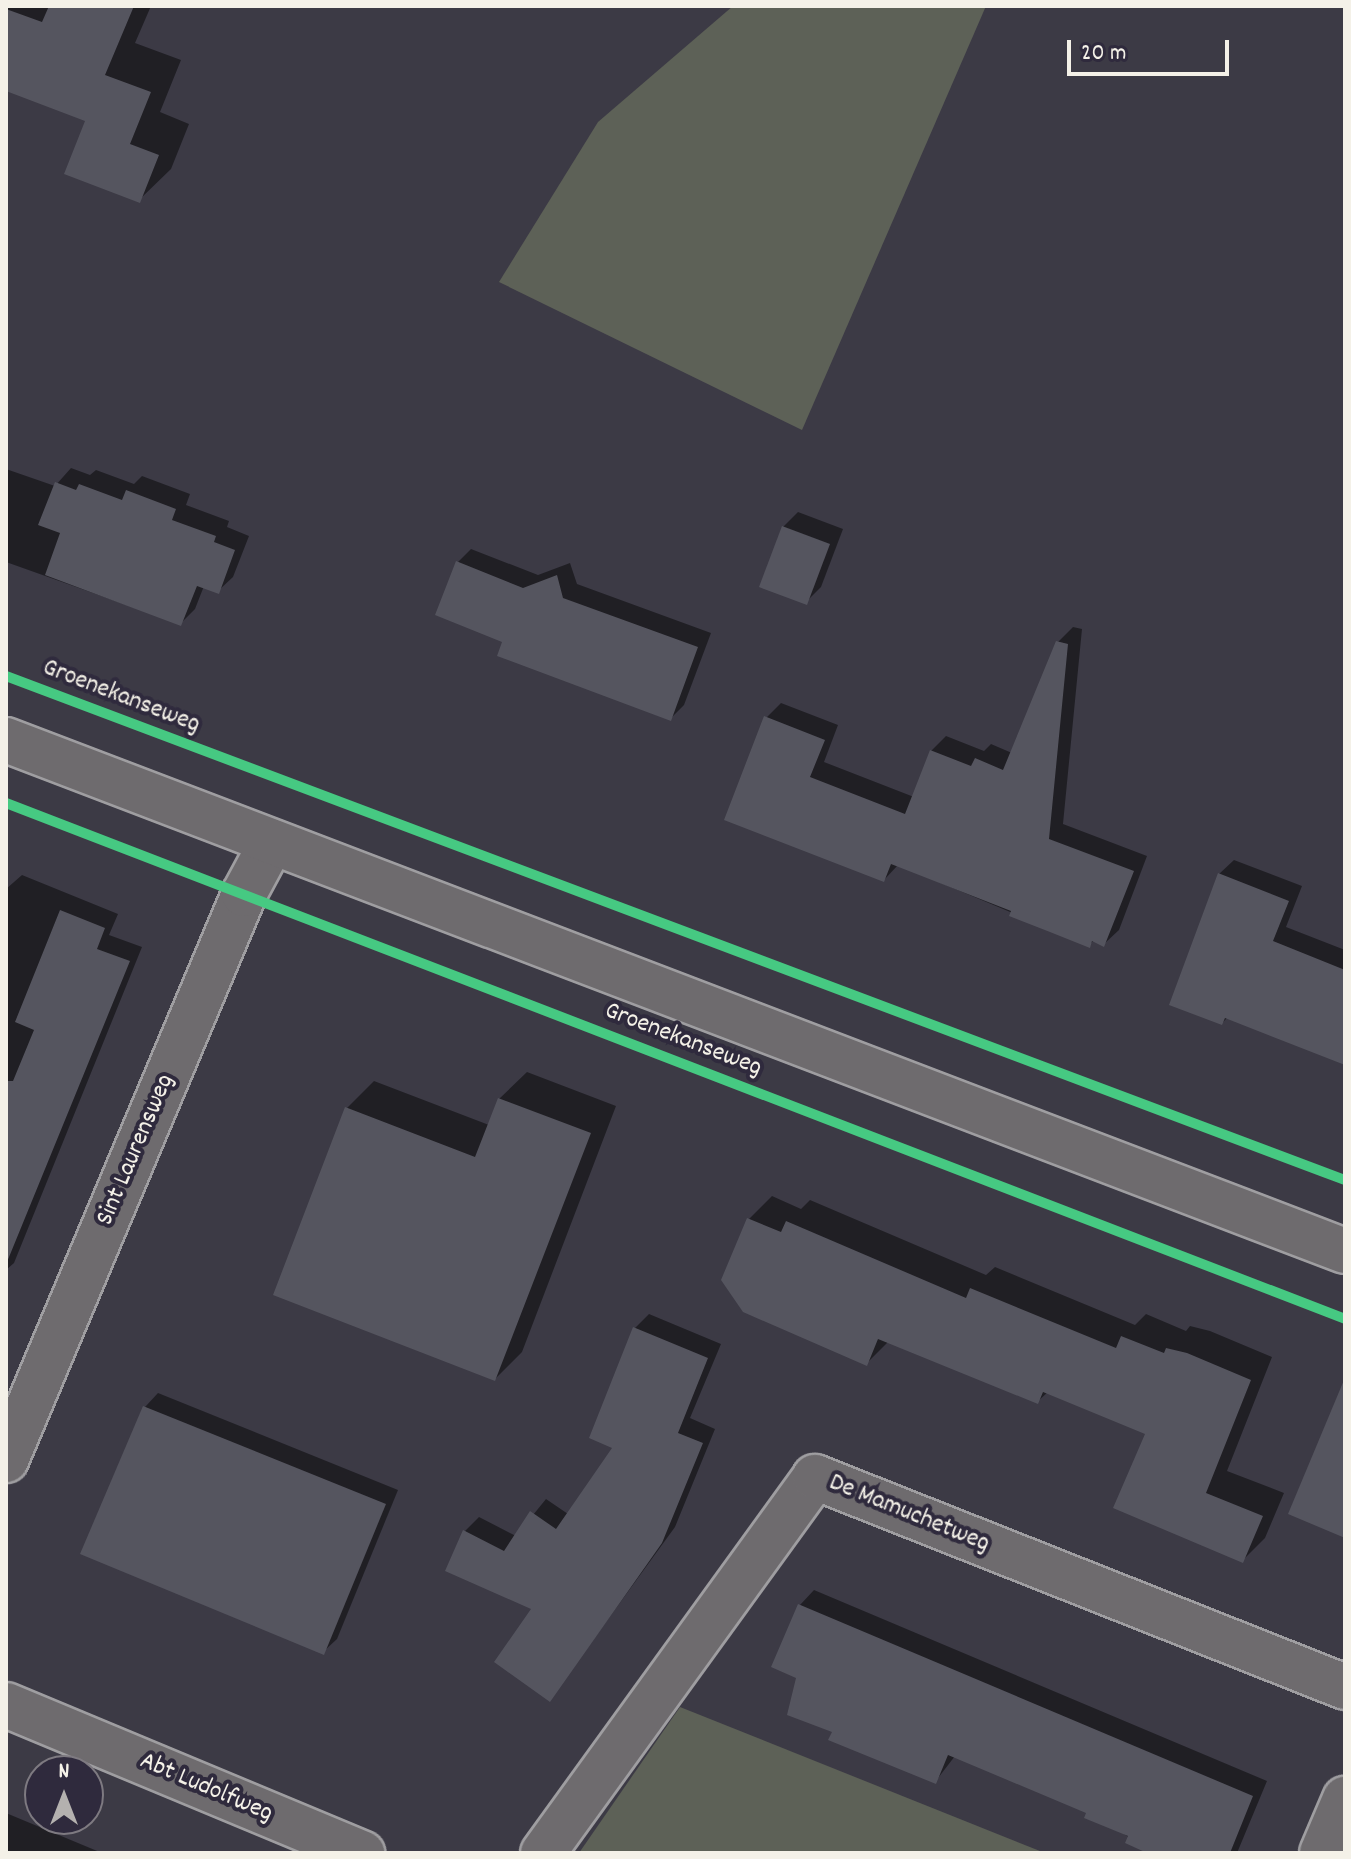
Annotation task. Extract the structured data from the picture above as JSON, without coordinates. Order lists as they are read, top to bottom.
{
  "streets": {
    "street": [
      "Groenekanseweg",
      "Sint Laurensweg",
      "De Mamuchetweg",
      "Abt Ludolfweg"
    ]
  },
  "crossings": [
    ["Groenekanseweg", "Sint Laurensweg"]
  ],
  "scale_bar": "20 m",
  "north": "top"
}
